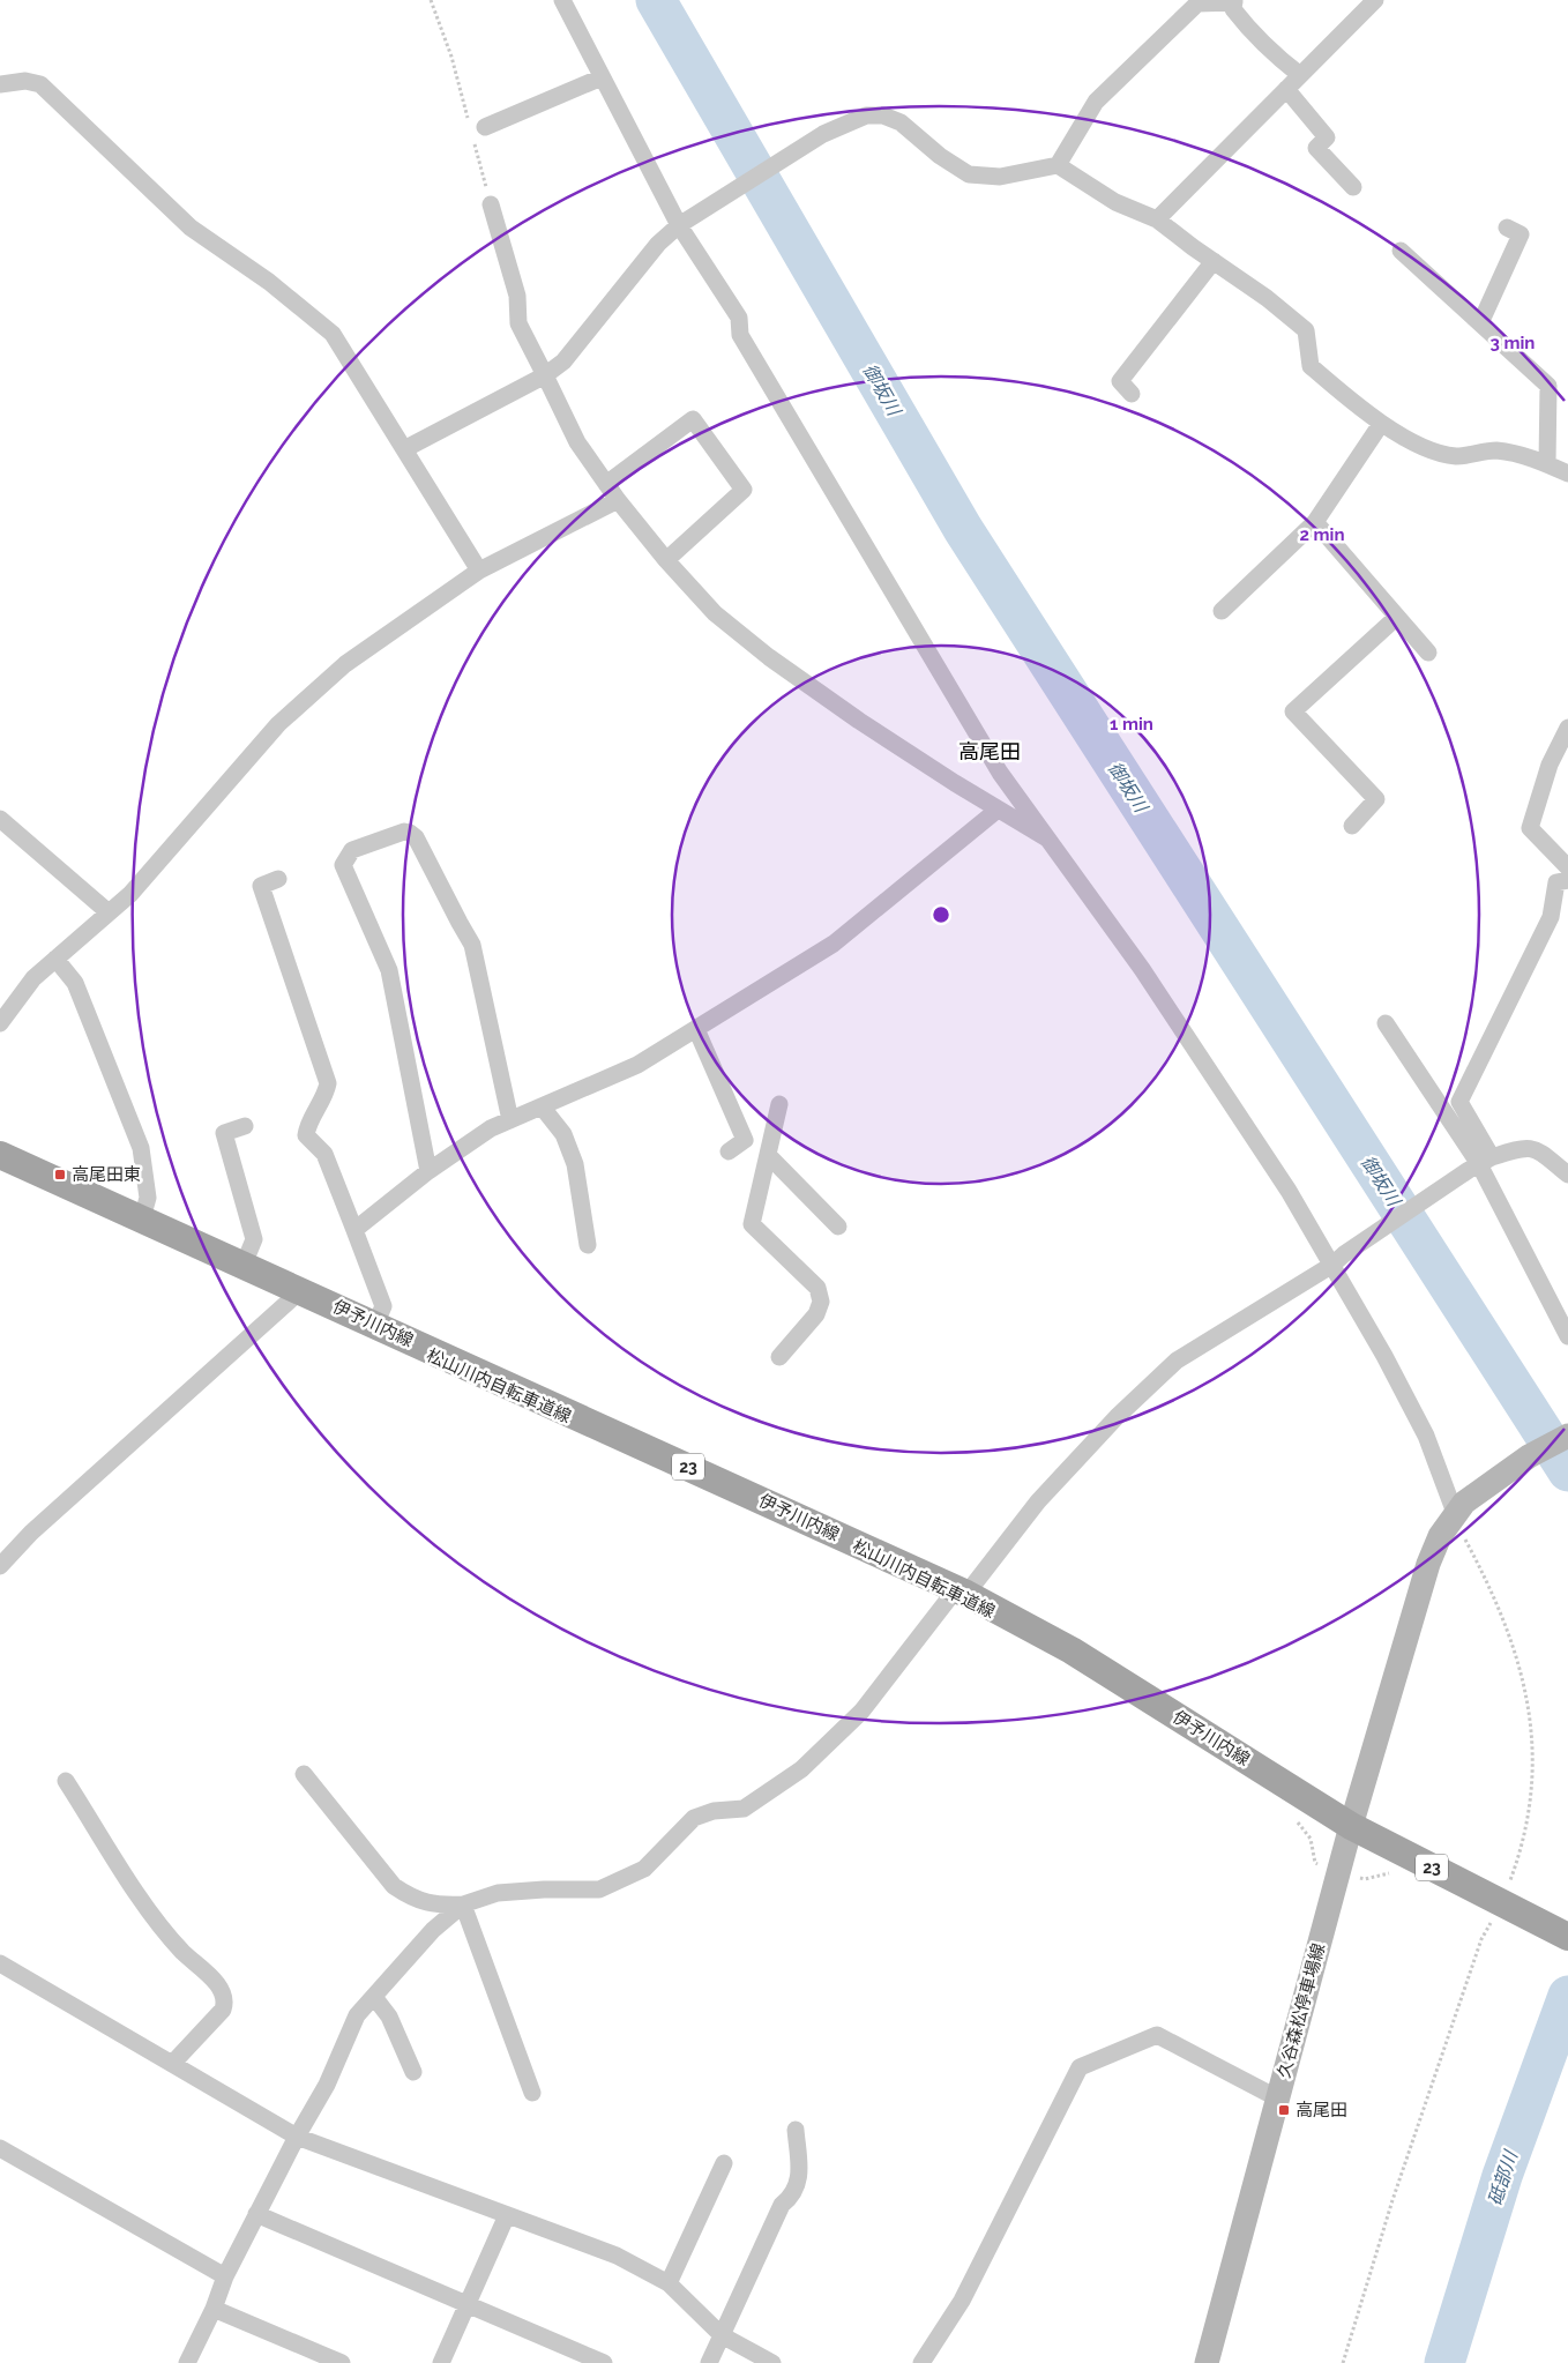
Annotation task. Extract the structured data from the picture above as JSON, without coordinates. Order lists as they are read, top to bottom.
{
  "streets": {
    "main road": ["伊予川内線", "23", "久谷森松停車場線"]
  },
  "crossings": [
    ["伊予川内線", "久谷森松停車場線"]
  ],
  "districts": ["高尾田"],
  "water": ["御坂川", "砥部川"],
  "places": {
    "transit": ["高尾田東", "高尾田"]
  },
  "rings": ["3 min", "2 min", "1 min"]
}
